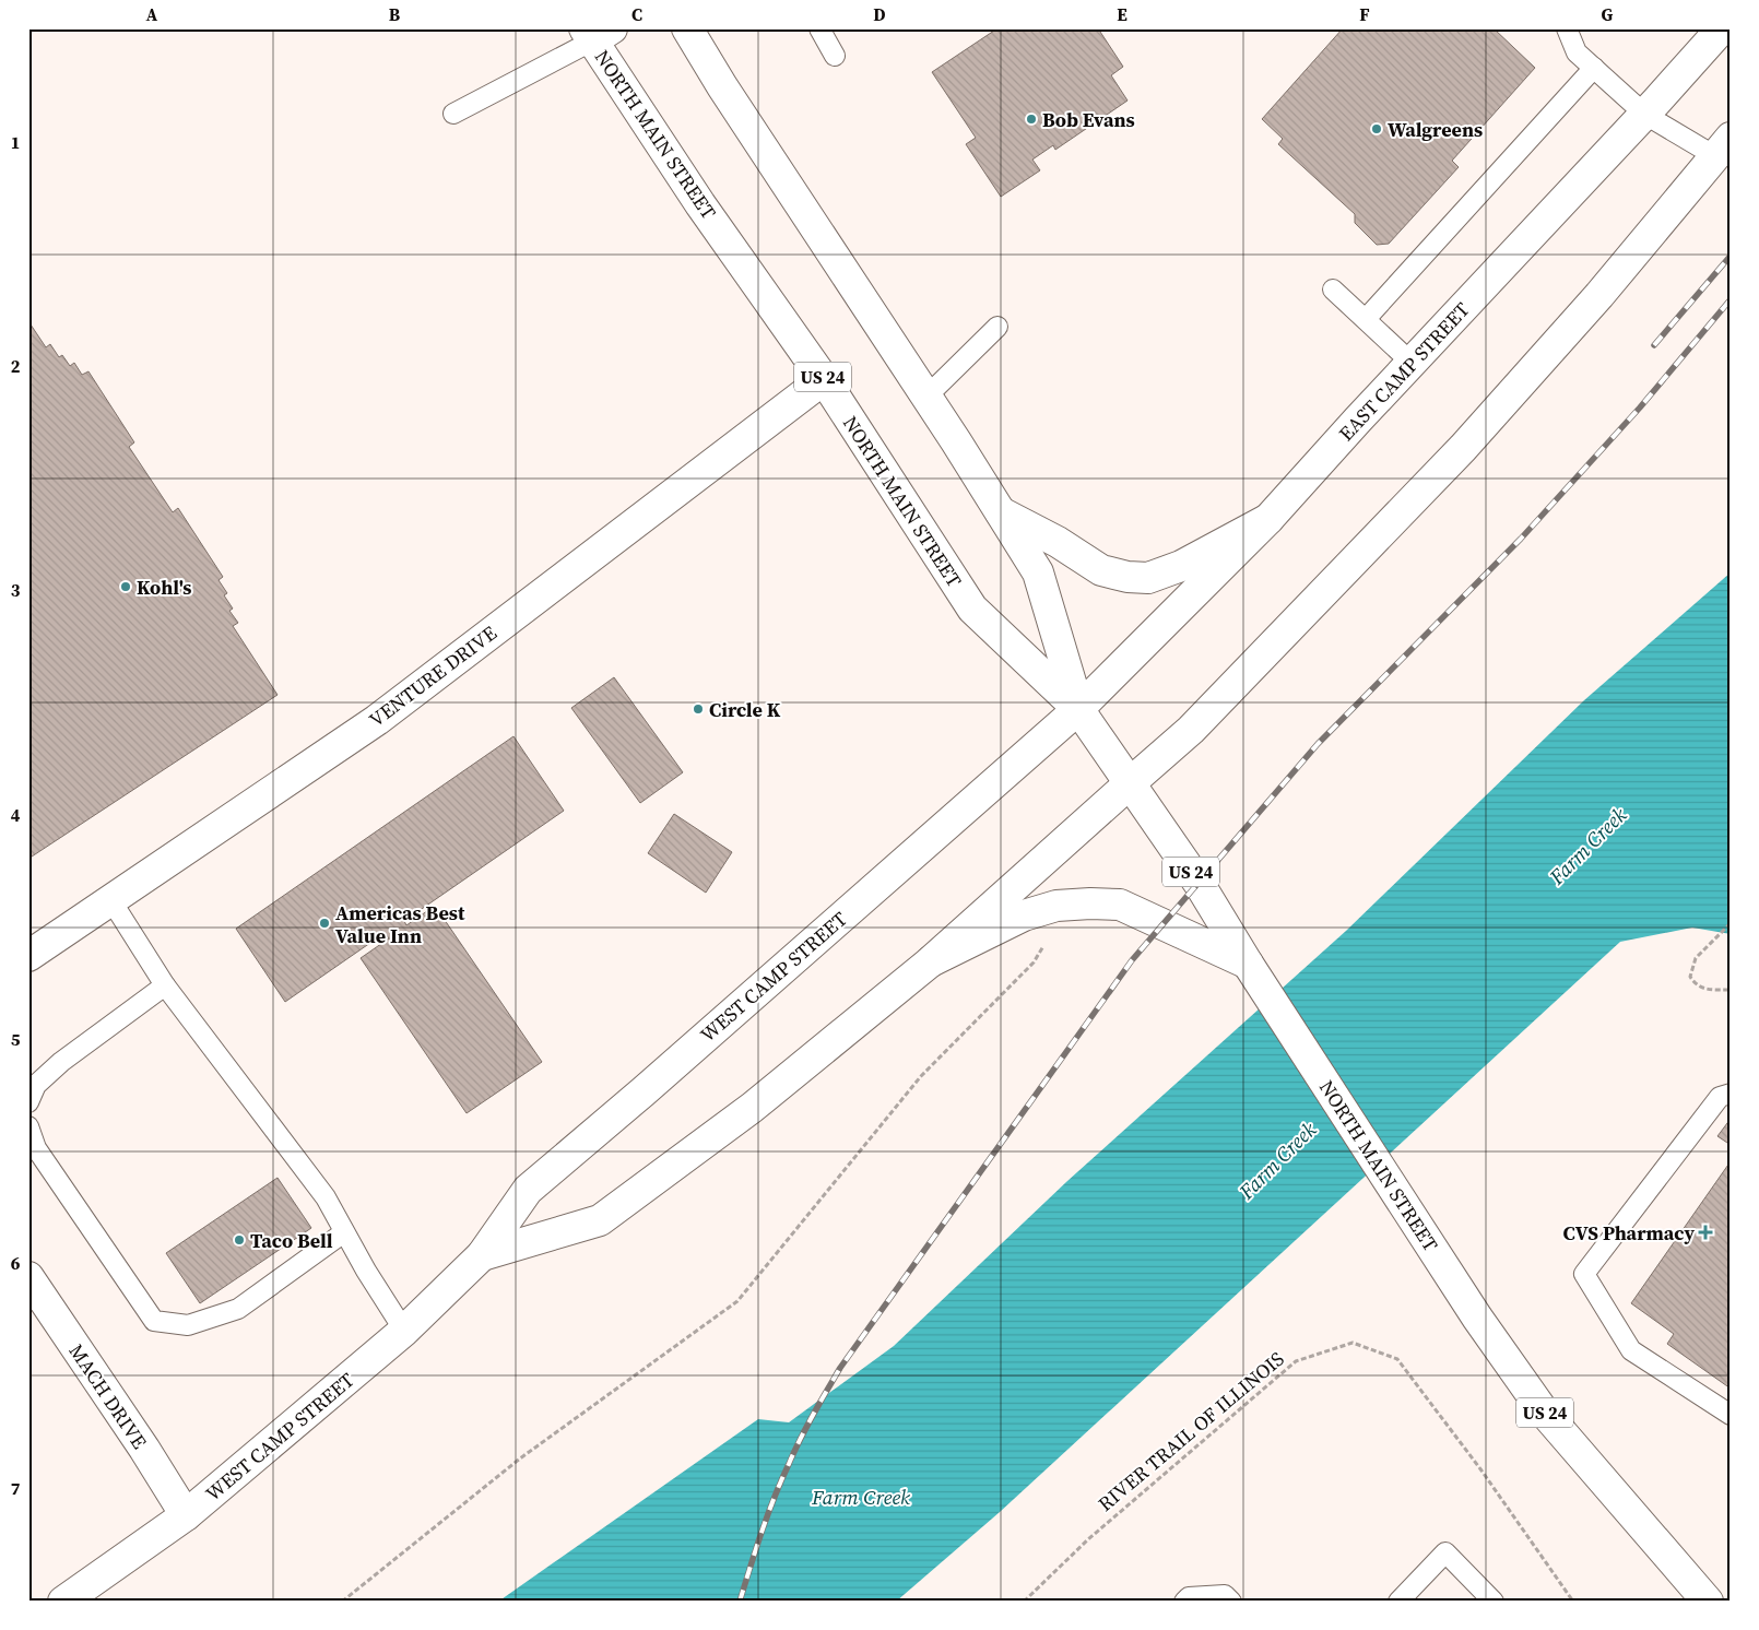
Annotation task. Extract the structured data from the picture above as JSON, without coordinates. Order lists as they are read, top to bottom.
{
  "streets": {
    "main road": [
      "NORTH MAIN STREET",
      "EAST CAMP STREET",
      "US 24",
      "VENTURE DRIVE",
      "WEST CAMP STREET",
      "MACH DRIVE"
    ],
    "path": ["RIVER TRAIL OF ILLINOIS"]
  },
  "crossings": [
    ["NORTH MAIN STREET", "EAST CAMP STREET"],
    ["NORTH MAIN STREET", "VENTURE DRIVE"],
    ["NORTH MAIN STREET", "WEST CAMP STREET"],
    ["EAST CAMP STREET", "WEST CAMP STREET"],
    ["WEST CAMP STREET", "MACH DRIVE"]
  ],
  "water": ["Farm Creek"],
  "places": {
    "other": [
      "Bob Evans",
      "Walgreens",
      "Kohl's",
      "Circle K",
      "Americas Best Value Inn",
      "Taco Bell"
    ],
    "health": ["CVS Pharmacy"]
  },
  "grid": {
    "columns": [
      "A",
      "B",
      "C",
      "D",
      "E",
      "F",
      "G"
    ],
    "rows": [
      "1",
      "2",
      "3",
      "4",
      "5",
      "6",
      "7"
    ]
  }
}
